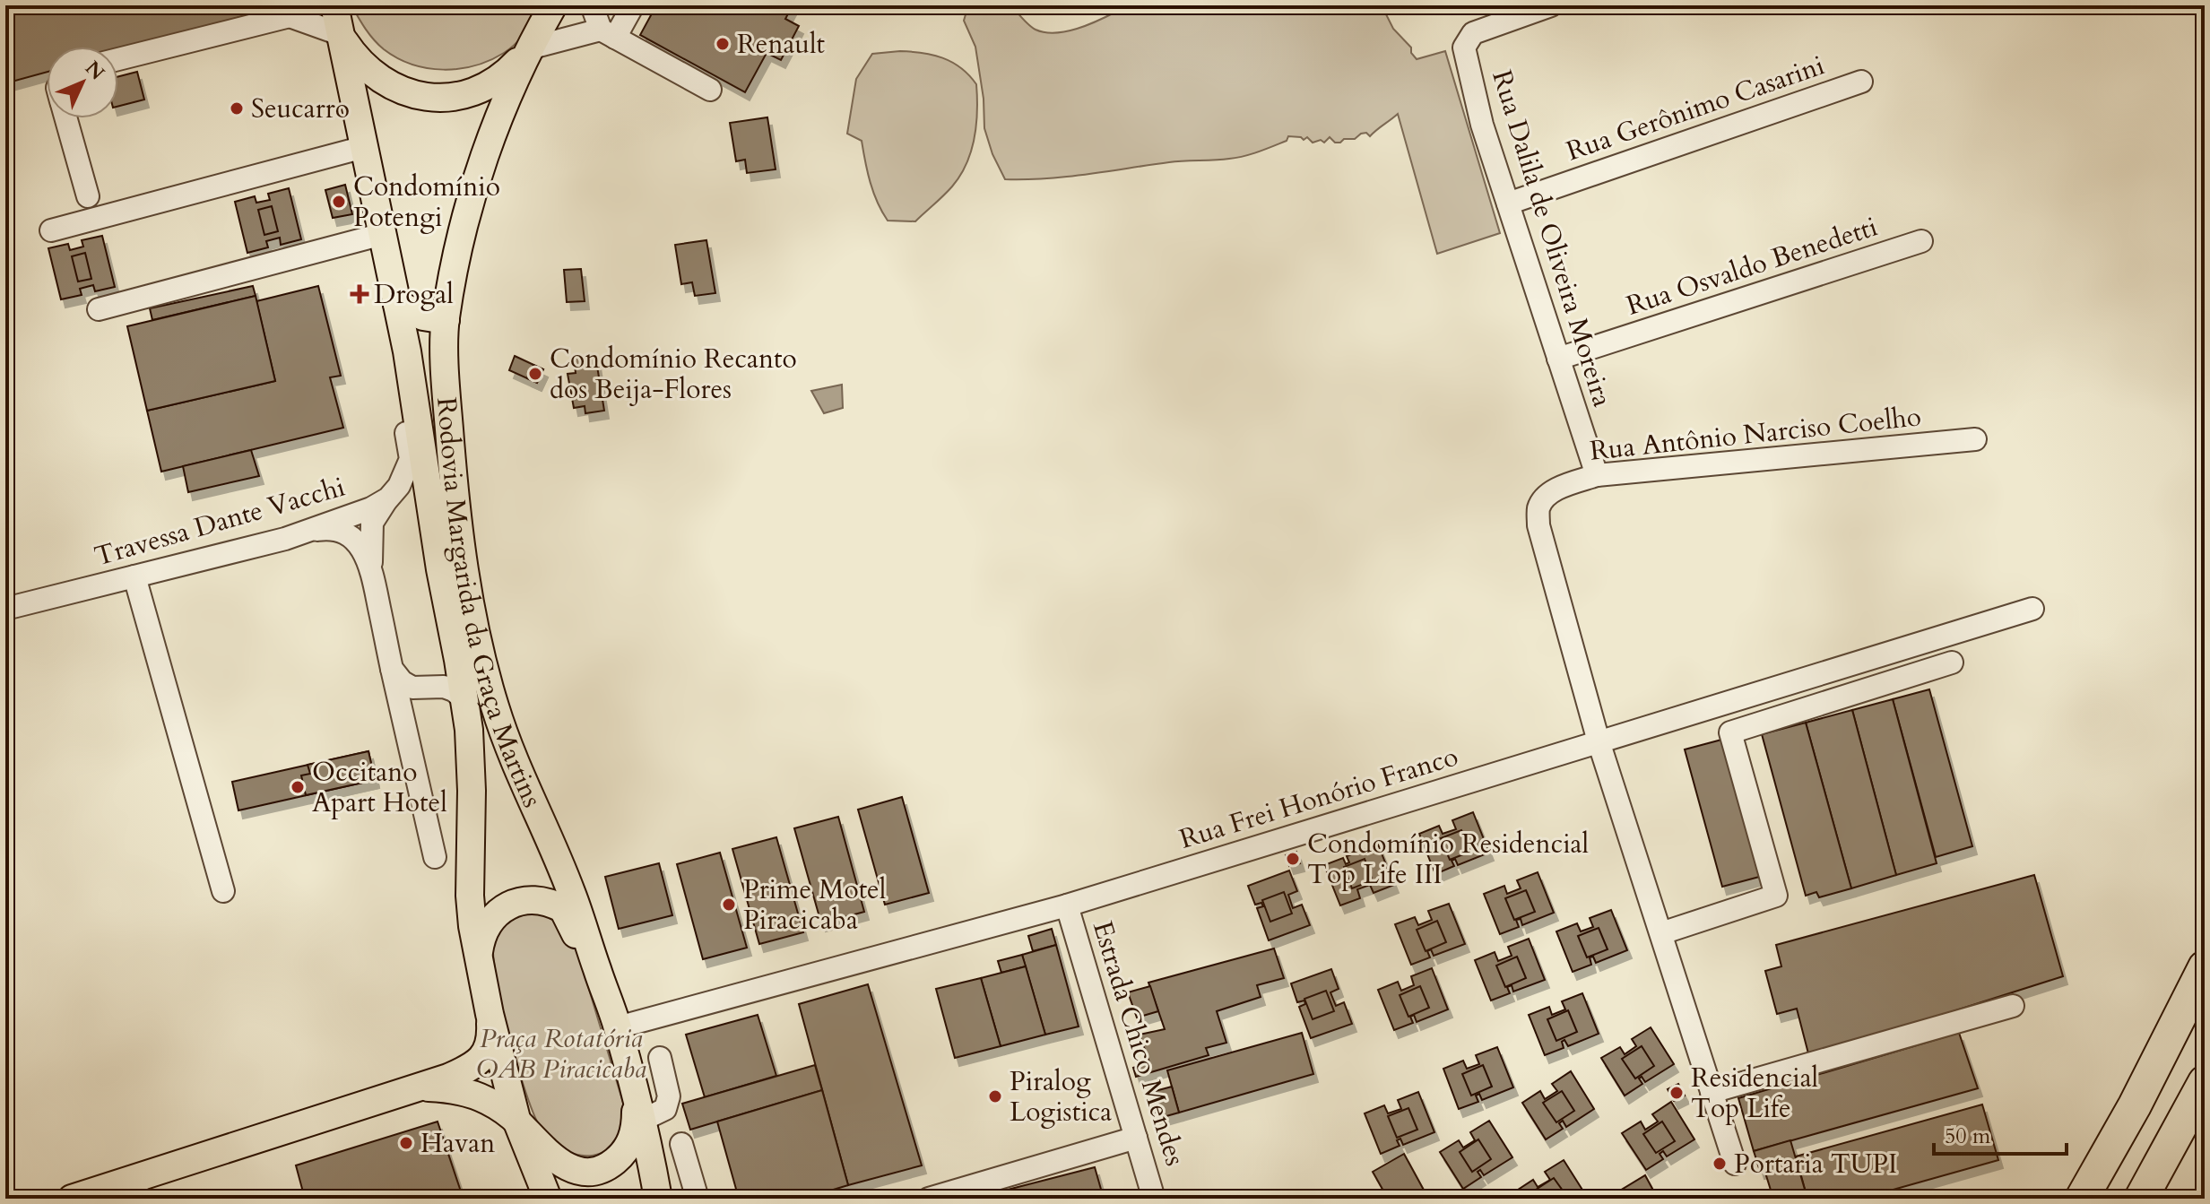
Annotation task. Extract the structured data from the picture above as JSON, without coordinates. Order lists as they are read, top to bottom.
{
  "streets": {
    "main road": ["Rodovia Margarida da Graça Martins"],
    "street": [
      "Rua Gerônimo Casarini",
      "Rua Dalila de Oliveira Moreira",
      "Rua Osvaldo Benedetti",
      "Rua Antônio Narciso Coelho",
      "Travessa Dante Vacchi",
      "Rua Frei Honório Franco",
      "Estrada Chico Mendes"
    ]
  },
  "crossings": [
    ["Rua Gerônimo Casarini", "Rua Dalila de Oliveira Moreira"],
    ["Rua Dalila de Oliveira Moreira", "Rua Osvaldo Benedetti"],
    ["Rua Dalila de Oliveira Moreira", "Rua Antônio Narciso Coelho"],
    ["Rua Antônio Narciso Coelho", "Rua Frei Honório Franco"],
    ["Travessa Dante Vacchi", "Rodovia Margarida da Graça Martins"],
    ["Rodovia Margarida da Graça Martins", "Rua Frei Honório Franco"],
    ["Rua Frei Honório Franco", "Estrada Chico Mendes"]
  ],
  "parks": ["Praça Rotatória OAB Piracicaba"],
  "places": {
    "other": [
      "Renault",
      "Seucarro",
      "Condomínio Potengi",
      "Condomínio Recanto dos Beija-Flores",
      "Occitano Apart Hotel",
      "Condomínio Residencial Top Life III",
      "Prime Motel Piracicaba",
      "Residencial Top Life",
      "Piralog Logistica",
      "Havan",
      "Portaria TUPI"
    ],
    "health": ["Drogal"]
  },
  "scale_bar": "50 m",
  "north": "top right"
}
